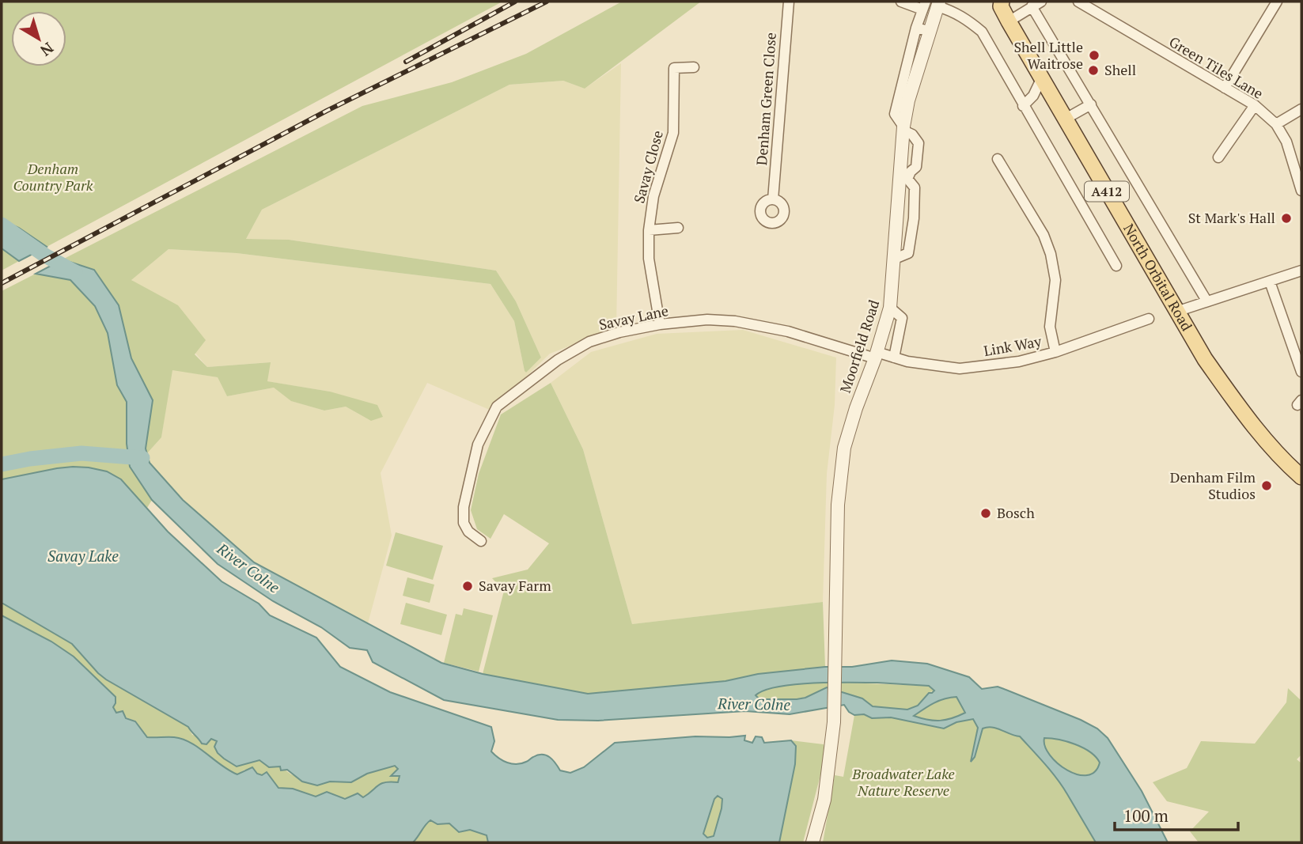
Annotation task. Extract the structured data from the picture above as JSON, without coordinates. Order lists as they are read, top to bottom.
{
  "streets": {
    "main road": ["A412", "North Orbital Road"],
    "street": [
      "Green Tiles Lane",
      "Denham Green Close",
      "Savay Close",
      "Savay Lane",
      "Moorfield Road",
      "Link Way"
    ]
  },
  "crossings": [
    ["Savay Close", "Savay Lane"],
    ["Savay Lane", "Moorfield Road"],
    ["Savay Lane", "Link Way"],
    ["Moorfield Road", "Link Way"]
  ],
  "water": ["Savay Lake", "River Colne"],
  "parks": ["Denham Country Park", "Broadwater Lake Nature Reserve"],
  "places": [
    "Shell Little Waitrose",
    "Shell",
    "St Mark's Hall",
    "Denham Film Studios",
    "Bosch",
    "Savay Farm"
  ],
  "scale_bar": "100 m",
  "north": "bottom right"
}
